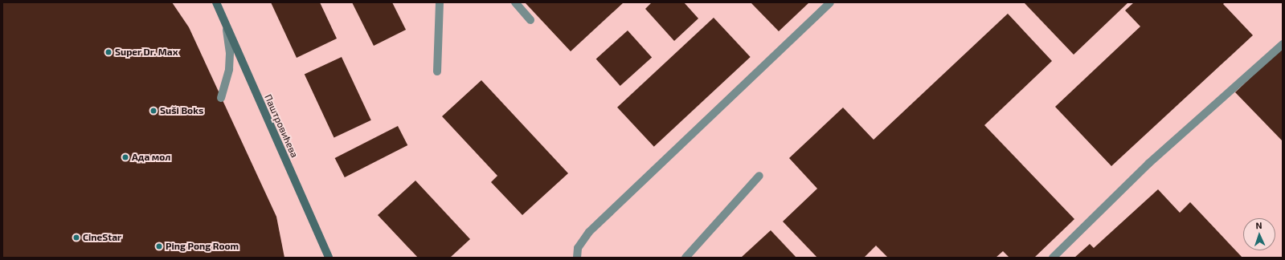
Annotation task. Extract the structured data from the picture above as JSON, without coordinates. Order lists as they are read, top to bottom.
{
  "streets": {
    "main road": ["Паштровићева"]
  },
  "places": [
    "Super Dr. Max",
    "Suši Boks",
    "Ада мол",
    "CineStar",
    "Ping Pong Room"
  ],
  "north": "top"
}
